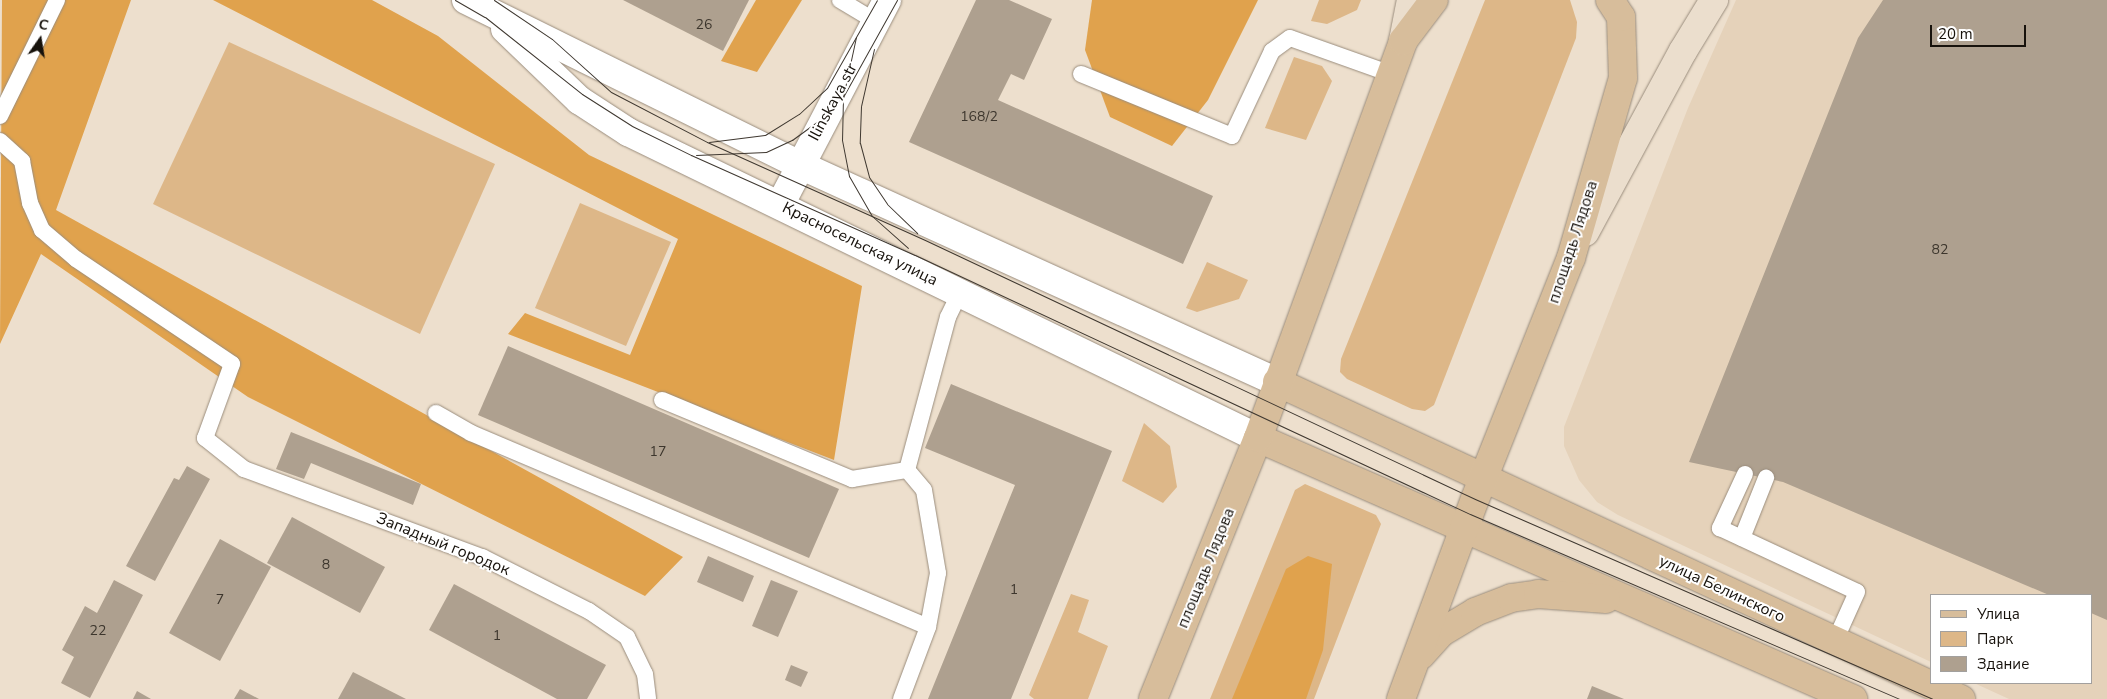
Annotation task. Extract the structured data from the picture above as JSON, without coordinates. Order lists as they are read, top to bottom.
{
  "streets": {
    "main road": ["площадь Лядова", "улица Белинского"],
    "street": ["Ilinskaya str", "Красносельская улица"],
    "lane": ["Западный городок"]
  },
  "crossings": [
    ["Ilinskaya str", "Красносельская улица"],
    ["площадь Лядова", "Красносельская улица"],
    ["площадь Лядова", "улица Белинского"]
  ],
  "house_numbers": [
    "26",
    "168/2",
    "82",
    "17",
    "8",
    "1",
    "7",
    "22",
    "1"
  ],
  "legend": ["Улица", "Парк", "Здание"],
  "scale_bar": "20 m",
  "north": "top"
}
